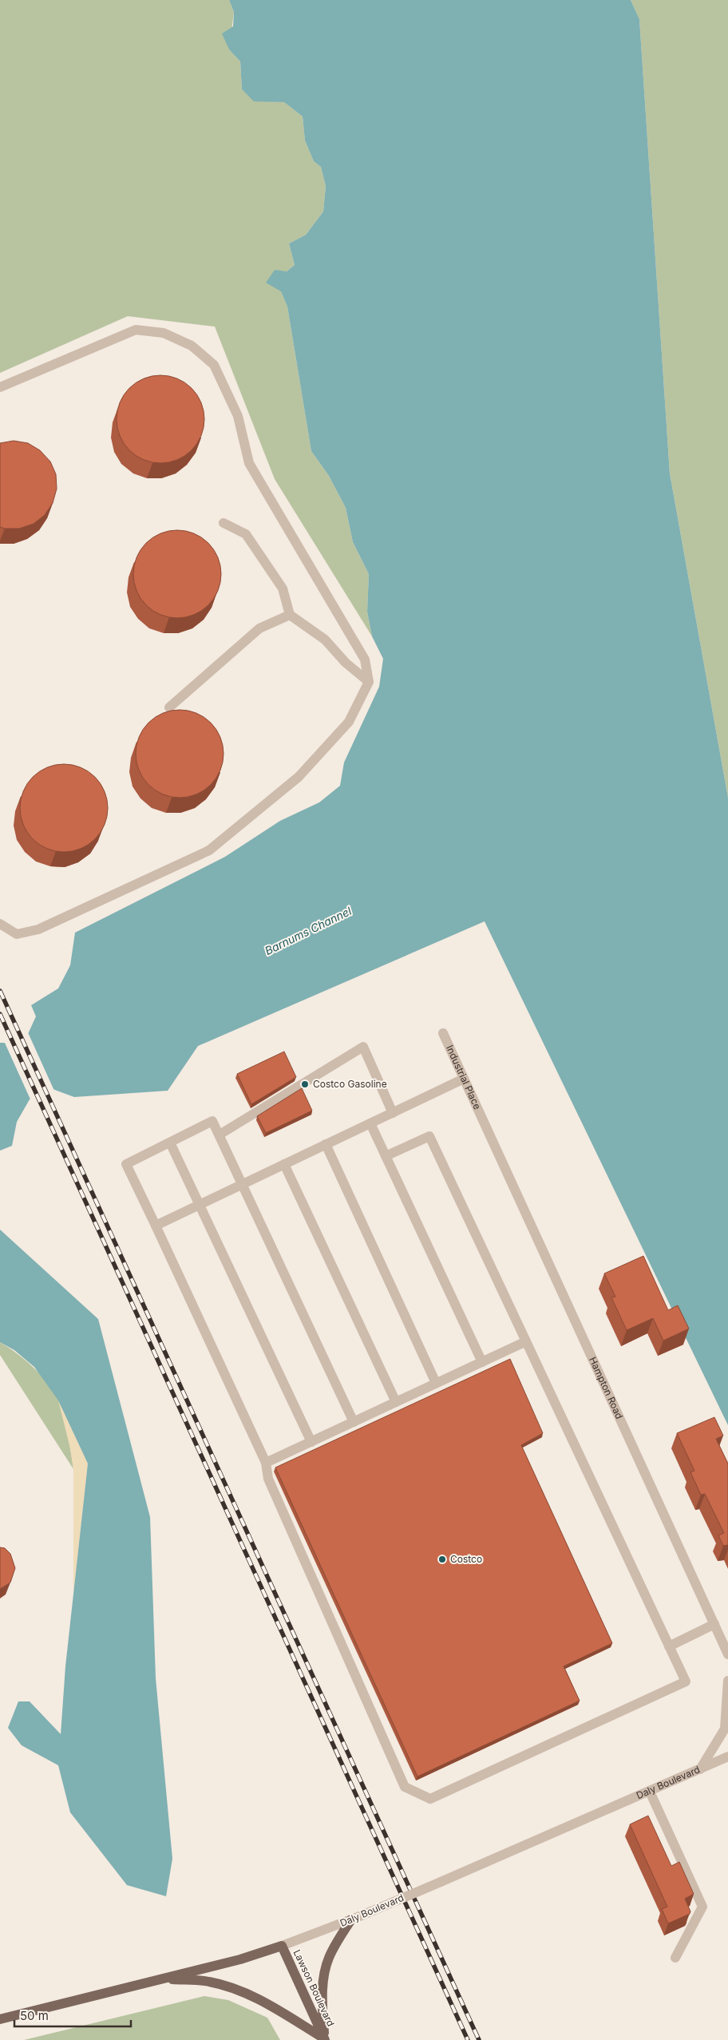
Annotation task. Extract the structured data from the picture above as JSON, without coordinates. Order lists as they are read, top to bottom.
{
  "streets": {
    "main road": ["Daly Boulevard", "Lawson Boulevard"],
    "street": ["Industrial Place", "Hampton Road"]
  },
  "crossings": [
    ["Industrial Place", "Hampton Road"],
    ["Daly Boulevard", "Lawson Boulevard"]
  ],
  "water": ["Barnums Channel"],
  "places": ["Costco Gasoline", "Costco"],
  "scale_bar": "50 m"
}
